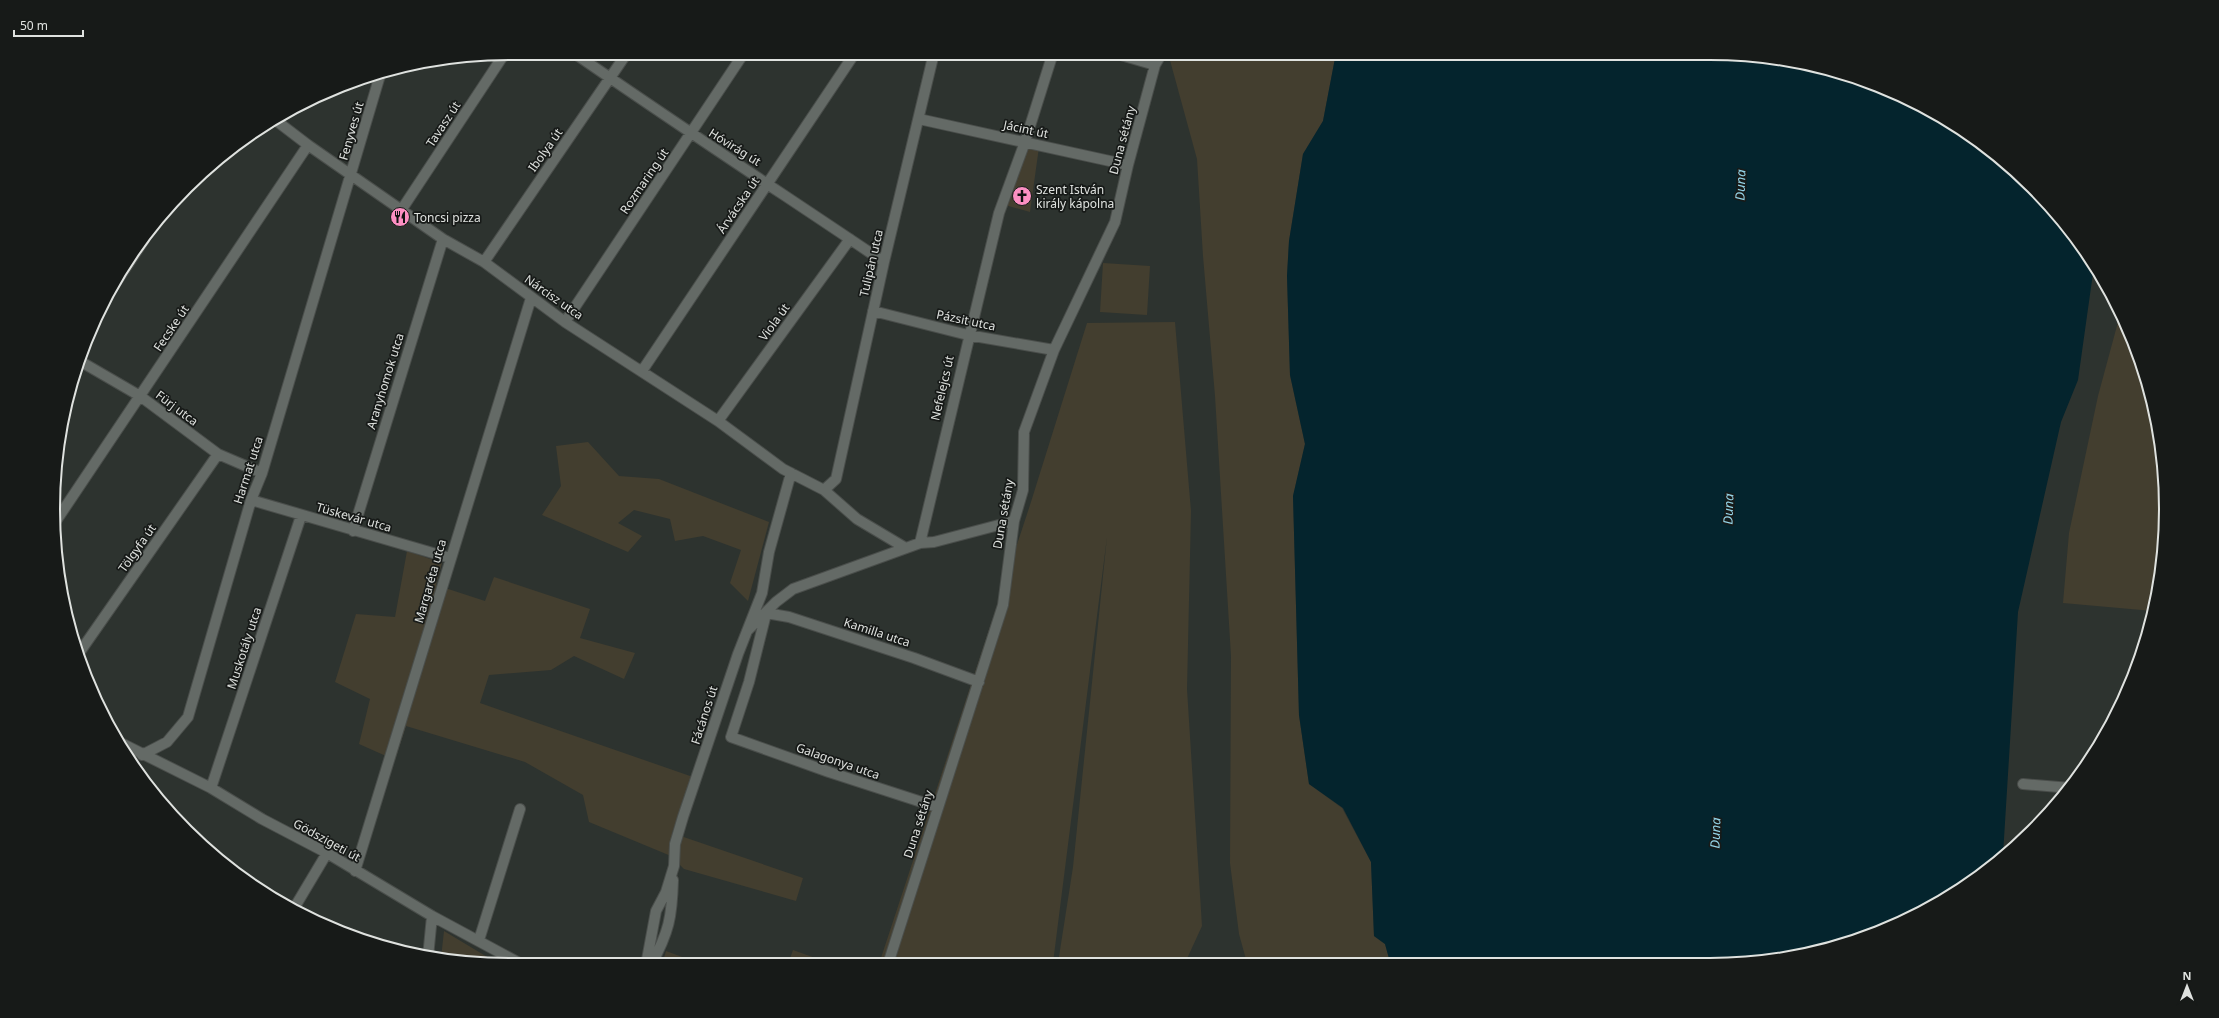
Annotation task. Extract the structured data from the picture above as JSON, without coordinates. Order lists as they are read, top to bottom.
{
  "streets": {
    "street": [
      "Tavasz út",
      "Jácint út",
      "Fenyves út",
      "Duna sétány",
      "Hóvirág út",
      "Ibolya út",
      "Rozmaring út",
      "Árvácska út",
      "Tulipán utca",
      "Nárcisz utca",
      "Pázsit utca",
      "Viola út",
      "Fecske út",
      "Aranyhomok utca",
      "Nefelejcs út",
      "Fürj utca",
      "Harmat utca",
      "Tüskevár utca",
      "Tölgyfa út",
      "Margaréta utca",
      "Kamilla utca",
      "Muskotály utca",
      "Fácános út",
      "Galagonya utca",
      "Gödszigeti út"
    ]
  },
  "crossings": [
    ["Tavasz út", "Nárcisz utca"],
    ["Jácint út", "Duna sétány"],
    ["Jácint út", "Tulipán utca"],
    ["Jácint út", "Nefelejcs út"],
    ["Fenyves út", "Nárcisz utca"],
    ["Fenyves út", "Harmat utca"],
    ["Duna sétány", "Pázsit utca"],
    ["Duna sétány", "Kamilla utca"],
    ["Duna sétány", "Galagonya utca"],
    ["Hóvirág út", "Ibolya út"],
    ["Hóvirág út", "Rozmaring út"],
    ["Hóvirág út", "Árvácska út"],
    ["Hóvirág út", "Tulipán utca"],
    ["Hóvirág út", "Viola út"],
    ["Ibolya út", "Nárcisz utca"],
    ["Rozmaring út", "Nárcisz utca"],
    ["Árvácska út", "Nárcisz utca"],
    ["Tulipán utca", "Nárcisz utca"],
    ["Tulipán utca", "Pázsit utca"],
    ["Nárcisz utca", "Viola út"],
    ["Nárcisz utca", "Fecske út"],
    ["Nárcisz utca", "Aranyhomok utca"],
    ["Nárcisz utca", "Harmat utca"],
    ["Nárcisz utca", "Margaréta utca"],
    ["Nárcisz utca", "Fácános út"],
    ["Pázsit utca", "Nefelejcs út"],
    ["Fecske út", "Fürj utca"],
    ["Aranyhomok utca", "Tüskevár utca"],
    ["Fürj utca", "Harmat utca"],
    ["Fürj utca", "Tölgyfa út"],
    ["Harmat utca", "Tüskevár utca"],
    ["Harmat utca", "Gödszigeti út"],
    ["Tüskevár utca", "Margaréta utca"],
    ["Tüskevár utca", "Muskotály utca"],
    ["Margaréta utca", "Gödszigeti út"],
    ["Kamilla utca", "Galagonya utca"],
    ["Muskotály utca", "Gödszigeti út"]
  ],
  "water": ["Duna"],
  "places": {
    "church": ["Szent István király kápolna"],
    "restaurant": ["Toncsi pizza"]
  },
  "scale_bar": "50 m",
  "north": "top"
}
